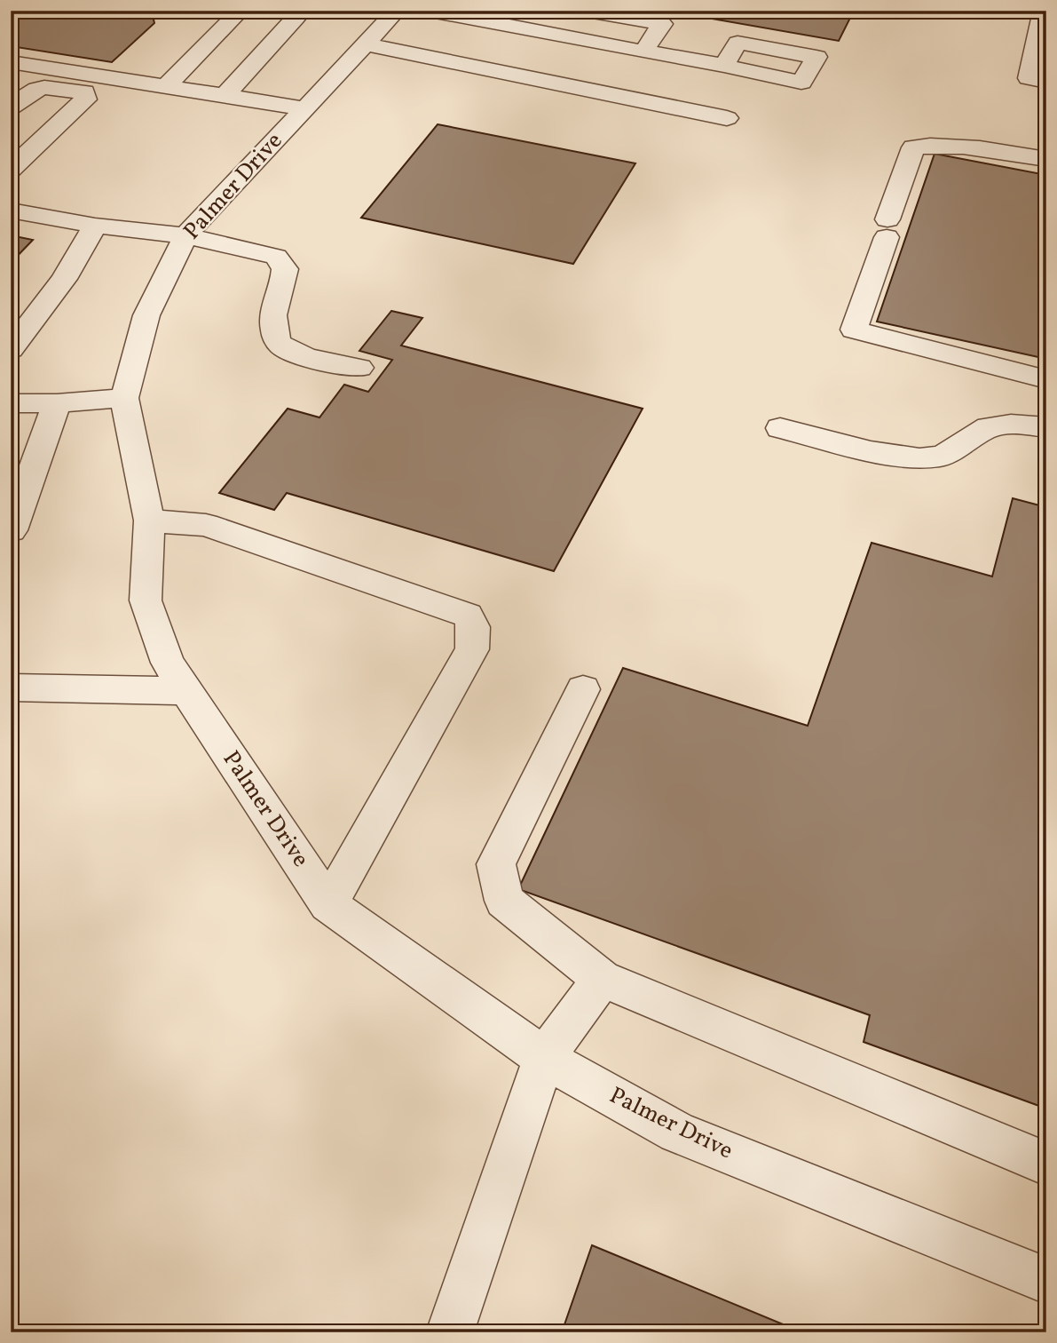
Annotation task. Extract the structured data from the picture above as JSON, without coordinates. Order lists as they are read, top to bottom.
{
  "streets": {
    "street": ["Palmer Drive"]
  }
}
